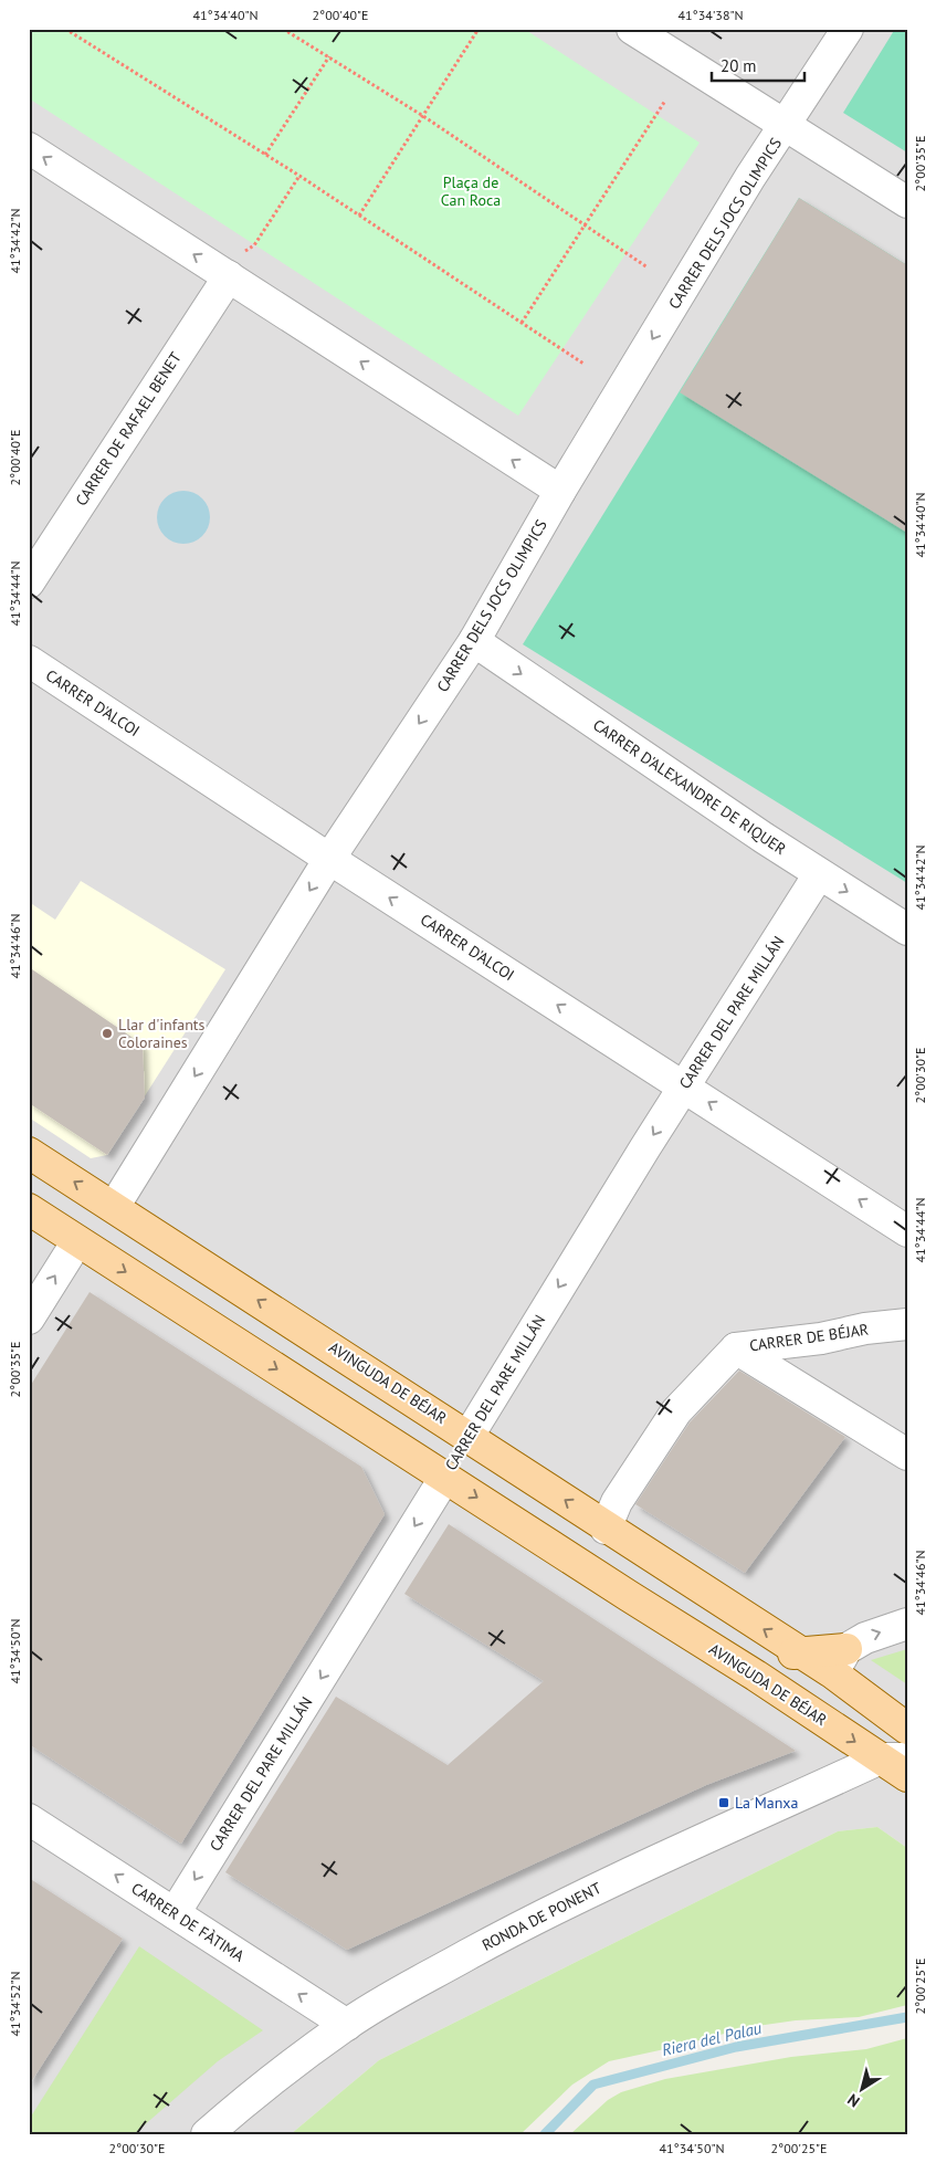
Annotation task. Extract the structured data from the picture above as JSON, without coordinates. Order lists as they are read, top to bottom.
{
  "streets": {
    "main road": ["CARRER DEL PARE MILLÁN", "AVINGUDA DE BÉJAR"],
    "street": [
      "CARRER DELS JOCS OLIMPICS",
      "CARRER DE RAFAEL BENET",
      "CARRER D'ALCOI",
      "CARRER D'ALEXANDRE DE RIQUER",
      "CARRER DE BÉJAR",
      "RONDA DE PONENT",
      "CARRER DE FÀTIMA"
    ]
  },
  "crossings": [
    ["CARRER DELS JOCS OLIMPICS", "CARRER D'ALCOI"],
    ["CARRER DELS JOCS OLIMPICS", "CARRER D'ALEXANDRE DE RIQUER"],
    ["CARRER DELS JOCS OLIMPICS", "AVINGUDA DE BÉJAR"],
    ["CARRER D'ALCOI", "CARRER DEL PARE MILLÁN"],
    ["CARRER D'ALEXANDRE DE RIQUER", "CARRER DEL PARE MILLÁN"],
    ["CARRER DEL PARE MILLÁN", "AVINGUDA DE BÉJAR"],
    ["CARRER DEL PARE MILLÁN", "CARRER DE FÀTIMA"],
    ["CARRER DE BÉJAR", "AVINGUDA DE BÉJAR"],
    ["AVINGUDA DE BÉJAR", "RONDA DE PONENT"],
    ["RONDA DE PONENT", "CARRER DE FÀTIMA"]
  ],
  "one_way": [
    "CARRER DELS JOCS OLIMPICS",
    "CARRER D'ALCOI",
    "CARRER D'ALEXANDRE DE RIQUER",
    "CARRER DEL PARE MILLÁN",
    "CARRER DE FÀTIMA"
  ],
  "water": ["Riera del Palau"],
  "parks": ["Plaça de Can Roca"],
  "places": {
    "other": ["Llar d'infants Coloraines"],
    "transit": ["La Manxa"]
  },
  "scale_bar": "20 m",
  "north": "bottom left",
  "coordinates": [
    "41°34'40\"N",
    "2°00'40\"E",
    "41°34'38\"N",
    "2°00'35\"E",
    "41°34'42\"N",
    "41°34'44\"N",
    "41°34'46\"N",
    "2°00'30\"E",
    "41°34'50\"N",
    "2°00'25\"E",
    "41°34'52\"N"
  ]
}
